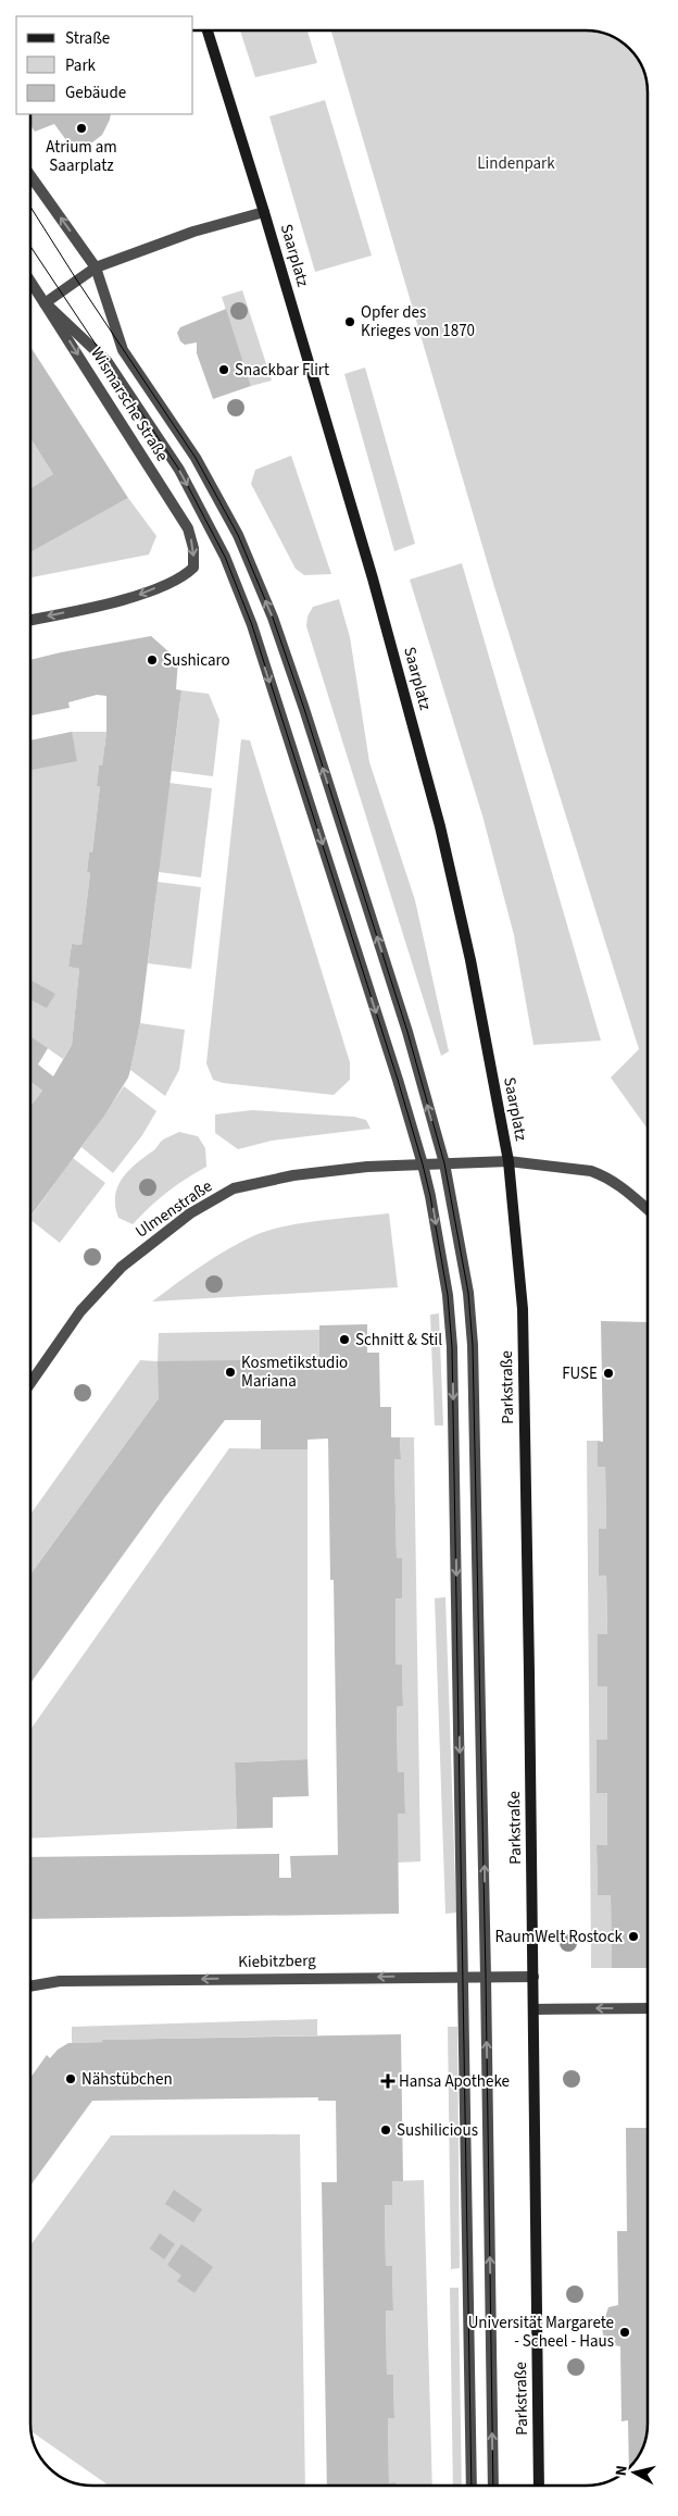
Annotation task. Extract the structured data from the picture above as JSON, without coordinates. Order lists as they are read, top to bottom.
{
  "streets": {
    "main road": ["Saarplatz", "Parkstraße"],
    "street": ["Wismarsche Straße", "Ulmenstraße", "Kiebitzberg"]
  },
  "crossings": [
    ["Saarplatz", "Ulmenstraße"],
    ["Saarplatz", "Parkstraße"],
    ["Ulmenstraße", "Parkstraße"],
    ["Parkstraße", "Kiebitzberg"]
  ],
  "one_way": ["Kiebitzberg"],
  "parks": ["Lindenpark"],
  "places": {
    "other": [
      "Atrium am Saarplatz",
      "Opfer des Krieges von 1870",
      "Snackbar Flirt",
      "Sushicaro",
      "Schnitt & Stil",
      "Kosmetikstudio Mariana",
      "FUSE",
      "RaumWelt Rostock",
      "Nähstübchen",
      "Sushilicious",
      "Universität Margarete - Scheel - Haus"
    ],
    "health": ["Hansa Apotheke"]
  },
  "legend": ["Straße", "Park", "Gebäude"],
  "north": "left"
}
